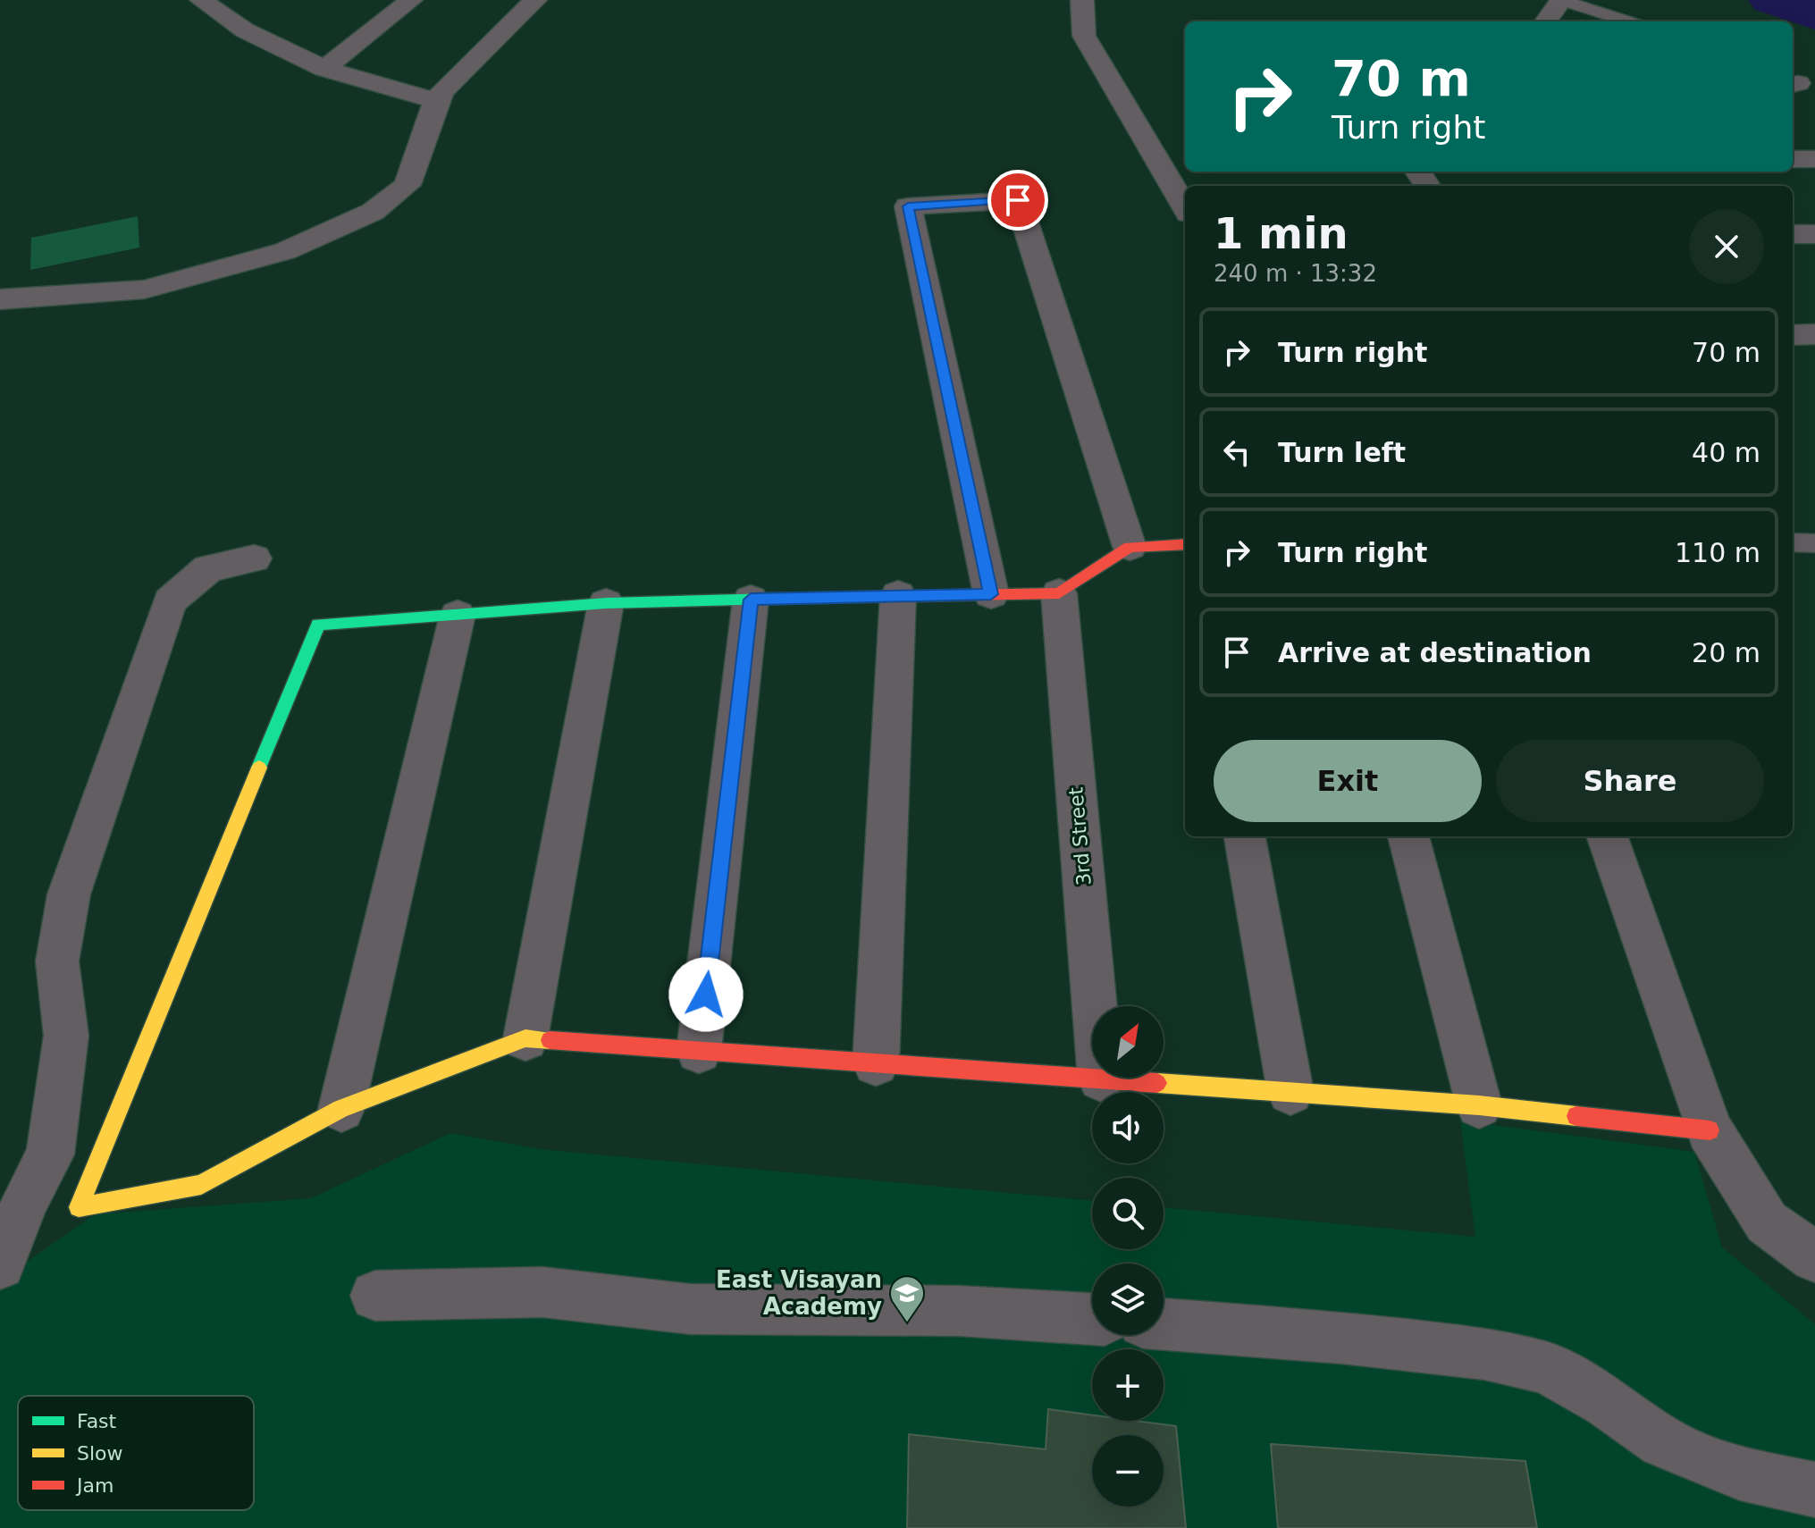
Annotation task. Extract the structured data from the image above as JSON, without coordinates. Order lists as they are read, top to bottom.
{
  "streets": {
    "street": ["3rd Street"]
  },
  "places": {
    "school or university": ["East Visayan Academy"]
  },
  "legend": ["Fast", "Slow", "Jam"],
  "north": "top right",
  "page": {
    "turn": ["70 m", "Turn right"],
    "heading": ["1 min", "240 m · 13:32"],
    "list": [
      {
        "name": "Turn right",
        "value": "70 m"
      },
      {
        "name": "Turn left",
        "value": "40 m"
      },
      {
        "name": "Turn right",
        "value": "110 m"
      },
      {
        "name": "Arrive at destination",
        "value": "20 m"
      }
    ],
    "buttons": ["Exit", "Share"],
    "map_buttons": ["+", "−"]
  }
}
